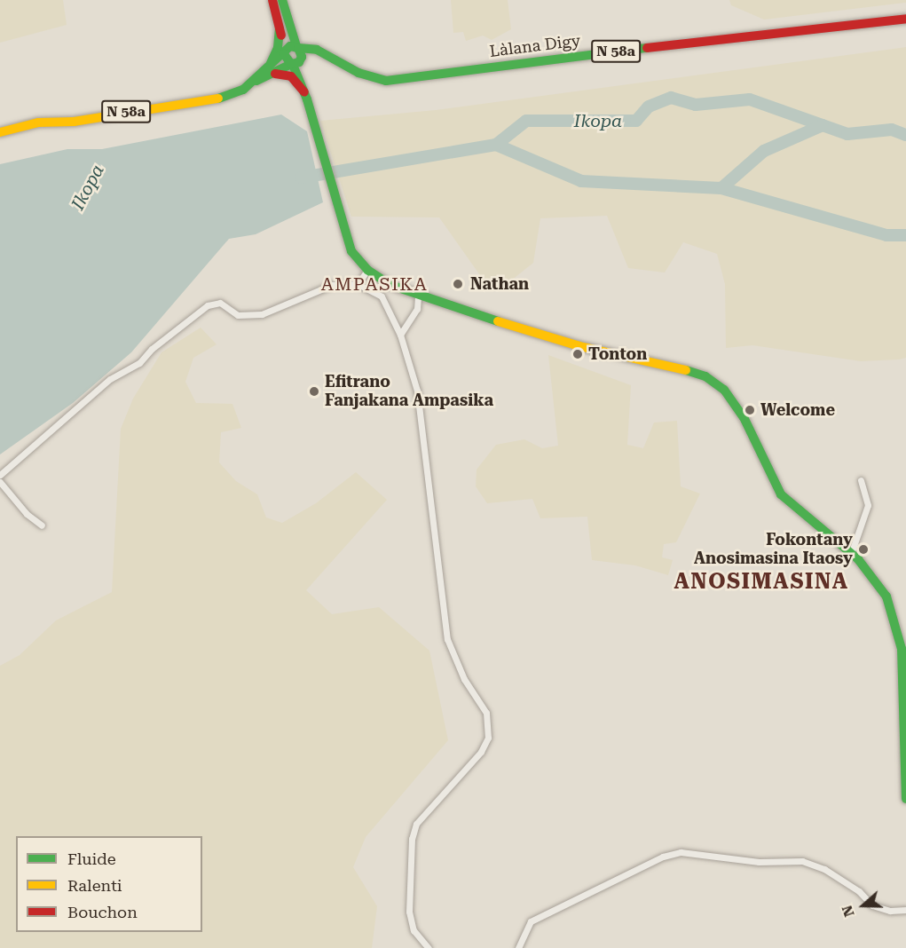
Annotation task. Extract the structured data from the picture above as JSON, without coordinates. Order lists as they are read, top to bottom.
{
  "streets": {
    "main road": ["Làlana Digy", "N 58a"]
  },
  "crossings": [
    ["Làlana Digy", "N 58a"]
  ],
  "districts": ["AMPASIKA", "ANOSIMASINA"],
  "water": ["Ikopa"],
  "places": [
    "Nathan",
    "Tonton",
    "Efitrano Fanjakana Ampasika",
    "Welcome",
    "Fokontany Anosimasina Itaosy"
  ],
  "legend": ["Fluide", "Ralenti", "Bouchon"],
  "north": "left"
}
